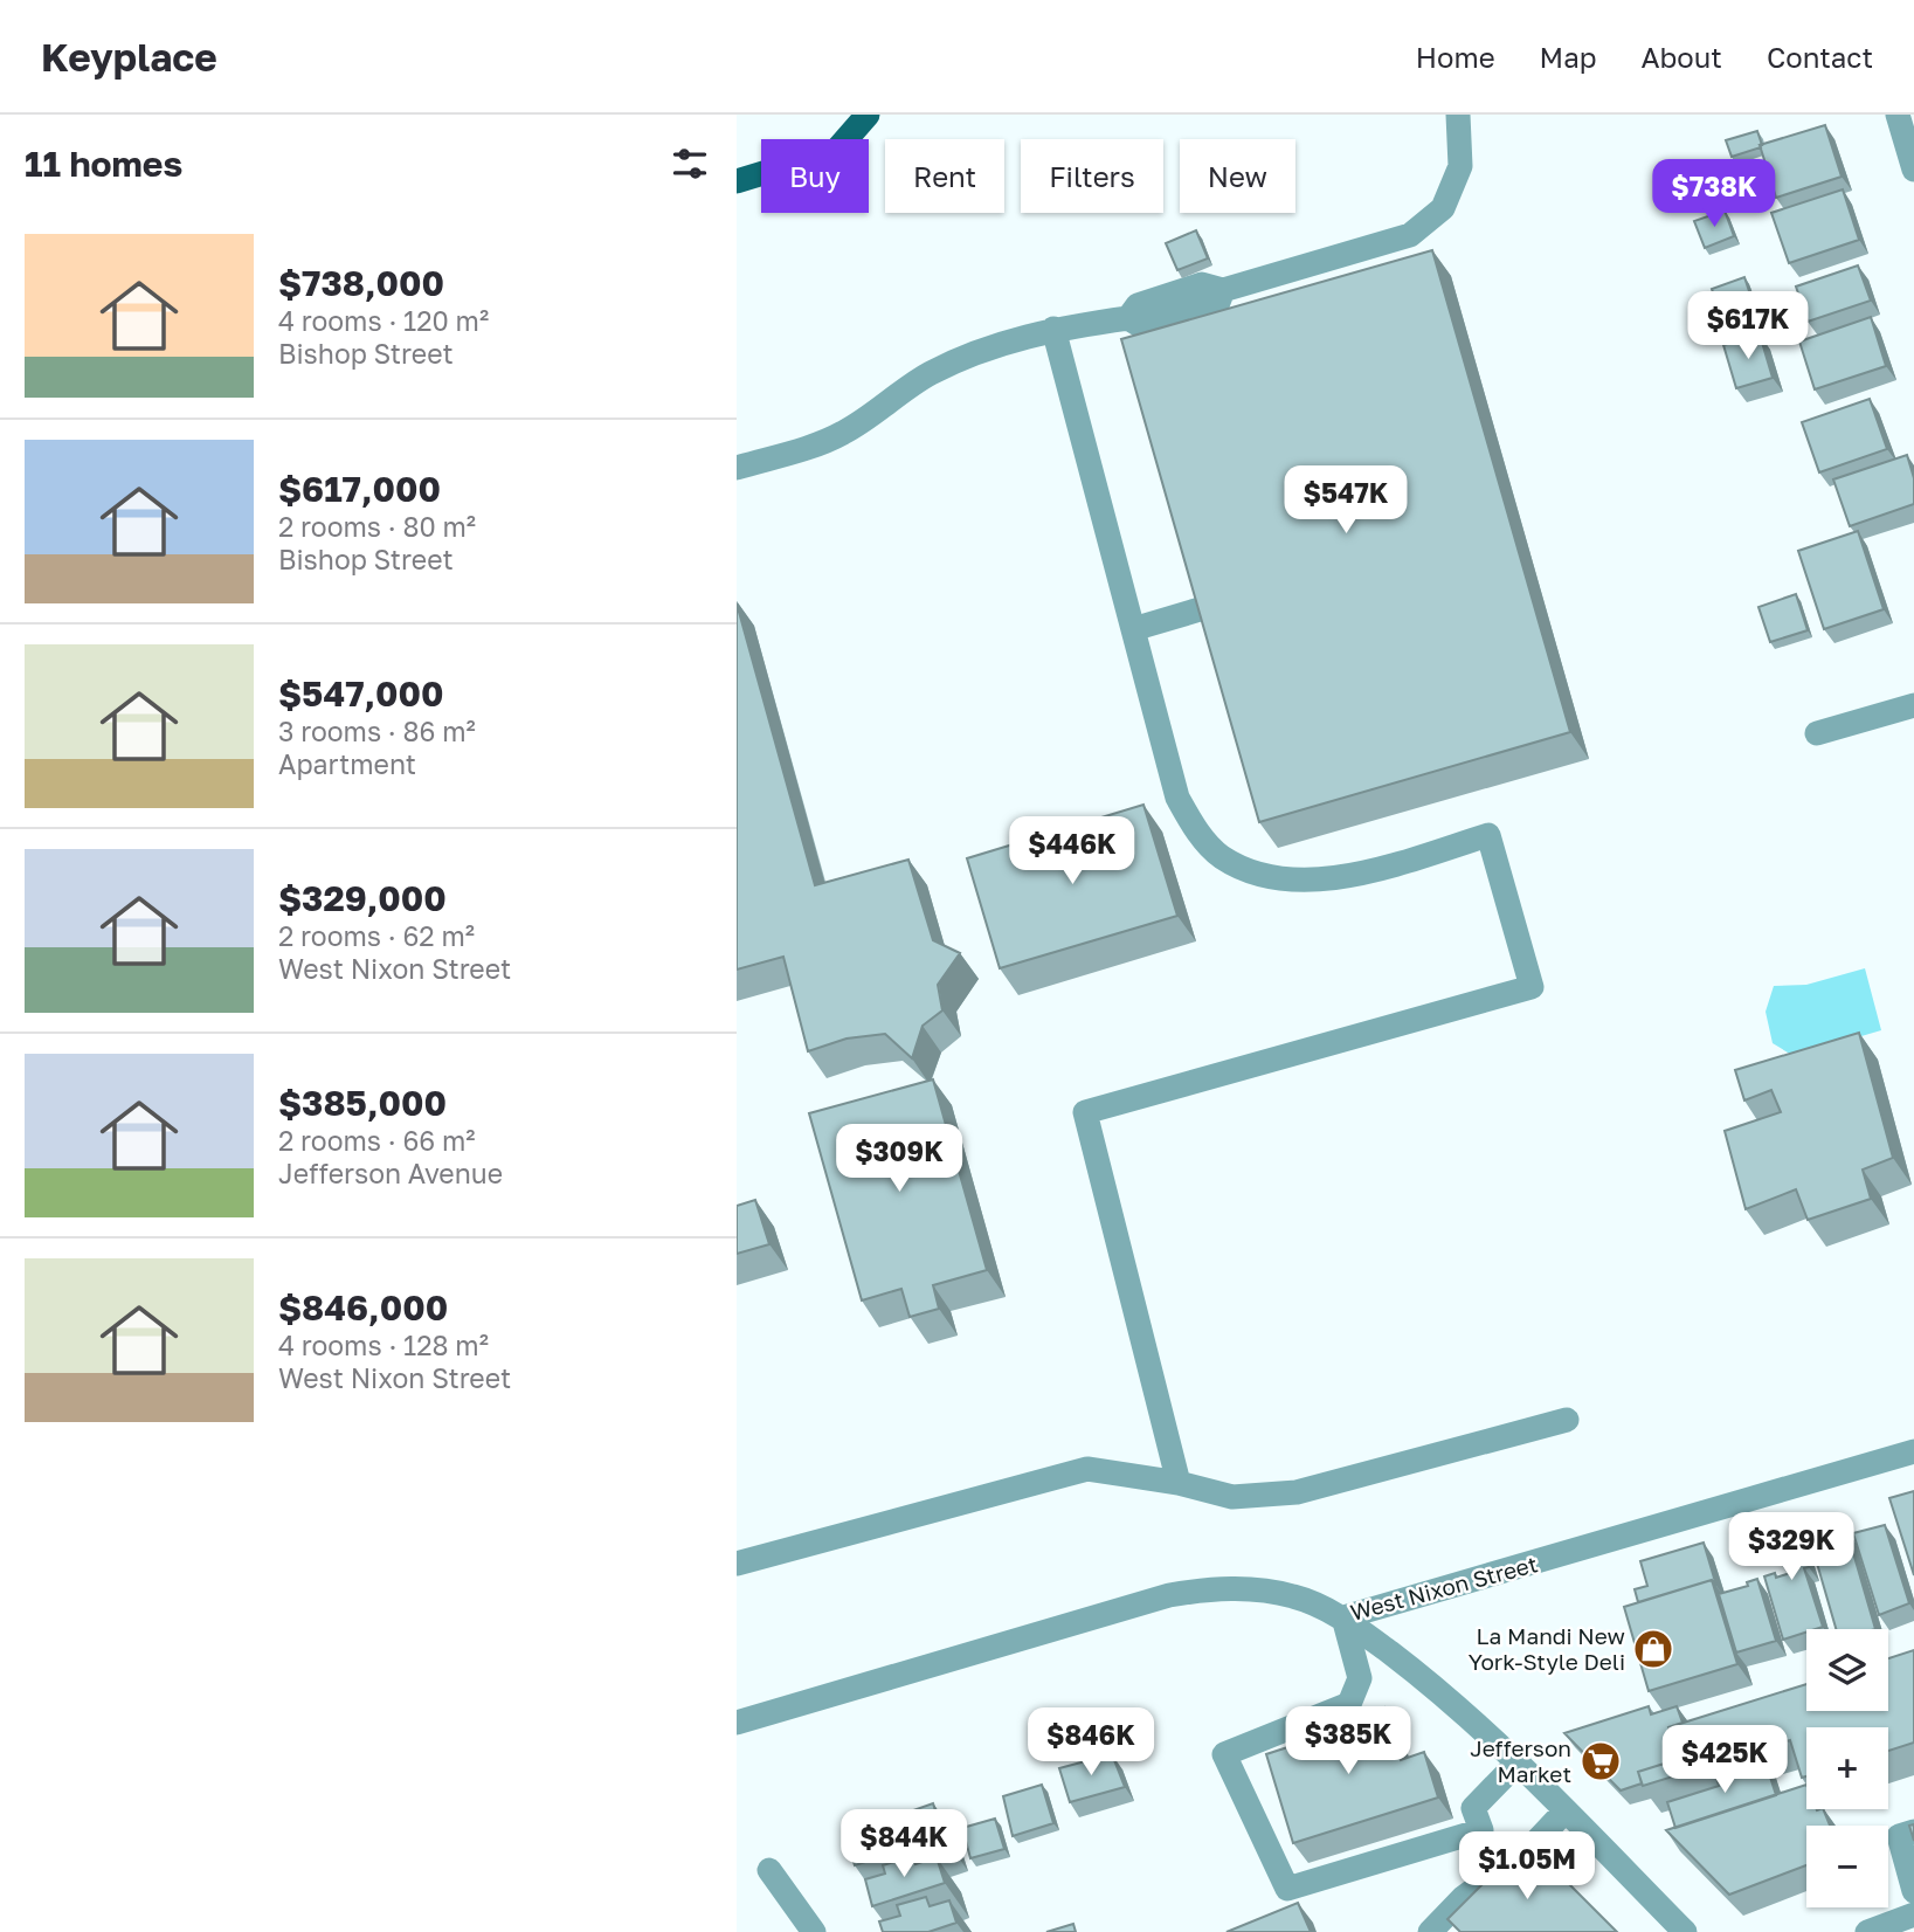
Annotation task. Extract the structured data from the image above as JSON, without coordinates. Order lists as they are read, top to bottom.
{
  "streets": {
    "street": ["West Nixon Street"]
  },
  "places": {
    "shop": ["La Mandi New York-Style Deli"],
    "supermarket": ["Jefferson Market"]
  },
  "page": {
    "header": "Keyplace",
    "nav": [
      "Home",
      "Map",
      "About",
      "Contact"
    ],
    "heading": "11 homes",
    "chip": [
      "Buy",
      "Rent",
      "Filters",
      "New"
    ],
    "price": [
      "$738K",
      "$617K",
      "$547K",
      "$446K",
      "$309K",
      "$329K",
      "$385K",
      "$846K",
      "$425K",
      "$844K",
      "$1.05M"
    ],
    "list": [
      {
        "name": "$738,000",
        "note": "4 rooms · 120 m² · Bishop Street"
      },
      {
        "name": "$617,000",
        "note": "2 rooms · 80 m² · Bishop Street"
      },
      {
        "name": "$547,000",
        "note": "3 rooms · 86 m² · Apartment"
      },
      {
        "name": "$329,000",
        "note": "2 rooms · 62 m² · West Nixon Street"
      },
      {
        "name": "$385,000",
        "note": "2 rooms · 66 m² · Jefferson Avenue"
      },
      {
        "name": "$846,000",
        "note": "4 rooms · 128 m² · West Nixon Street"
      }
    ],
    "map_buttons": ["+", "−"]
  }
}
